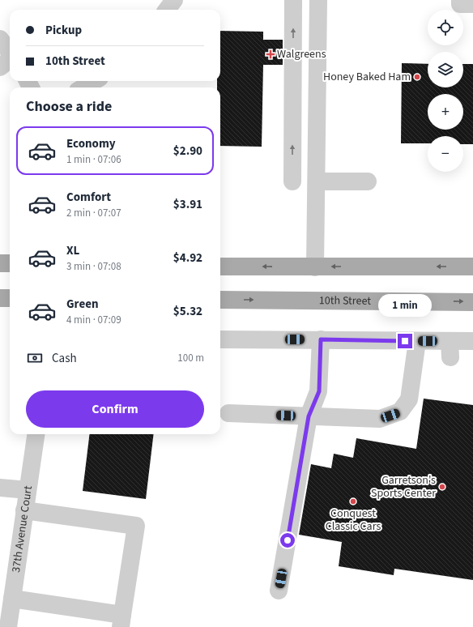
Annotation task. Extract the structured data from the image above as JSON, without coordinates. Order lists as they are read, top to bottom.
{
  "streets": {
    "main road": ["10th Street"],
    "street": ["37th Avenue Court"]
  },
  "places": {
    "health": ["Walgreens"],
    "other": ["Honey Baked Ham", "Garretson's Sports Center", "Conquest Classic Cars"]
  },
  "page": {
    "map_buttons": ["+", "−"],
    "banner": ["Pickup", "10th Street"],
    "heading": "Choose a ride",
    "list": [
      {
        "name": "Economy",
        "note": "1 min · 07:06",
        "value": "$2.90"
      },
      {
        "name": "Comfort",
        "note": "2 min · 07:07",
        "value": "$3.91"
      },
      {
        "name": "XL",
        "note": "3 min · 07:08",
        "value": "$4.92"
      },
      {
        "name": "Green",
        "note": "4 min · 07:09",
        "value": "$5.32"
      }
    ],
    "bubble": "1 min",
    "pay": ["Cash", "100 m"],
    "buttons": "Confirm"
  }
}
